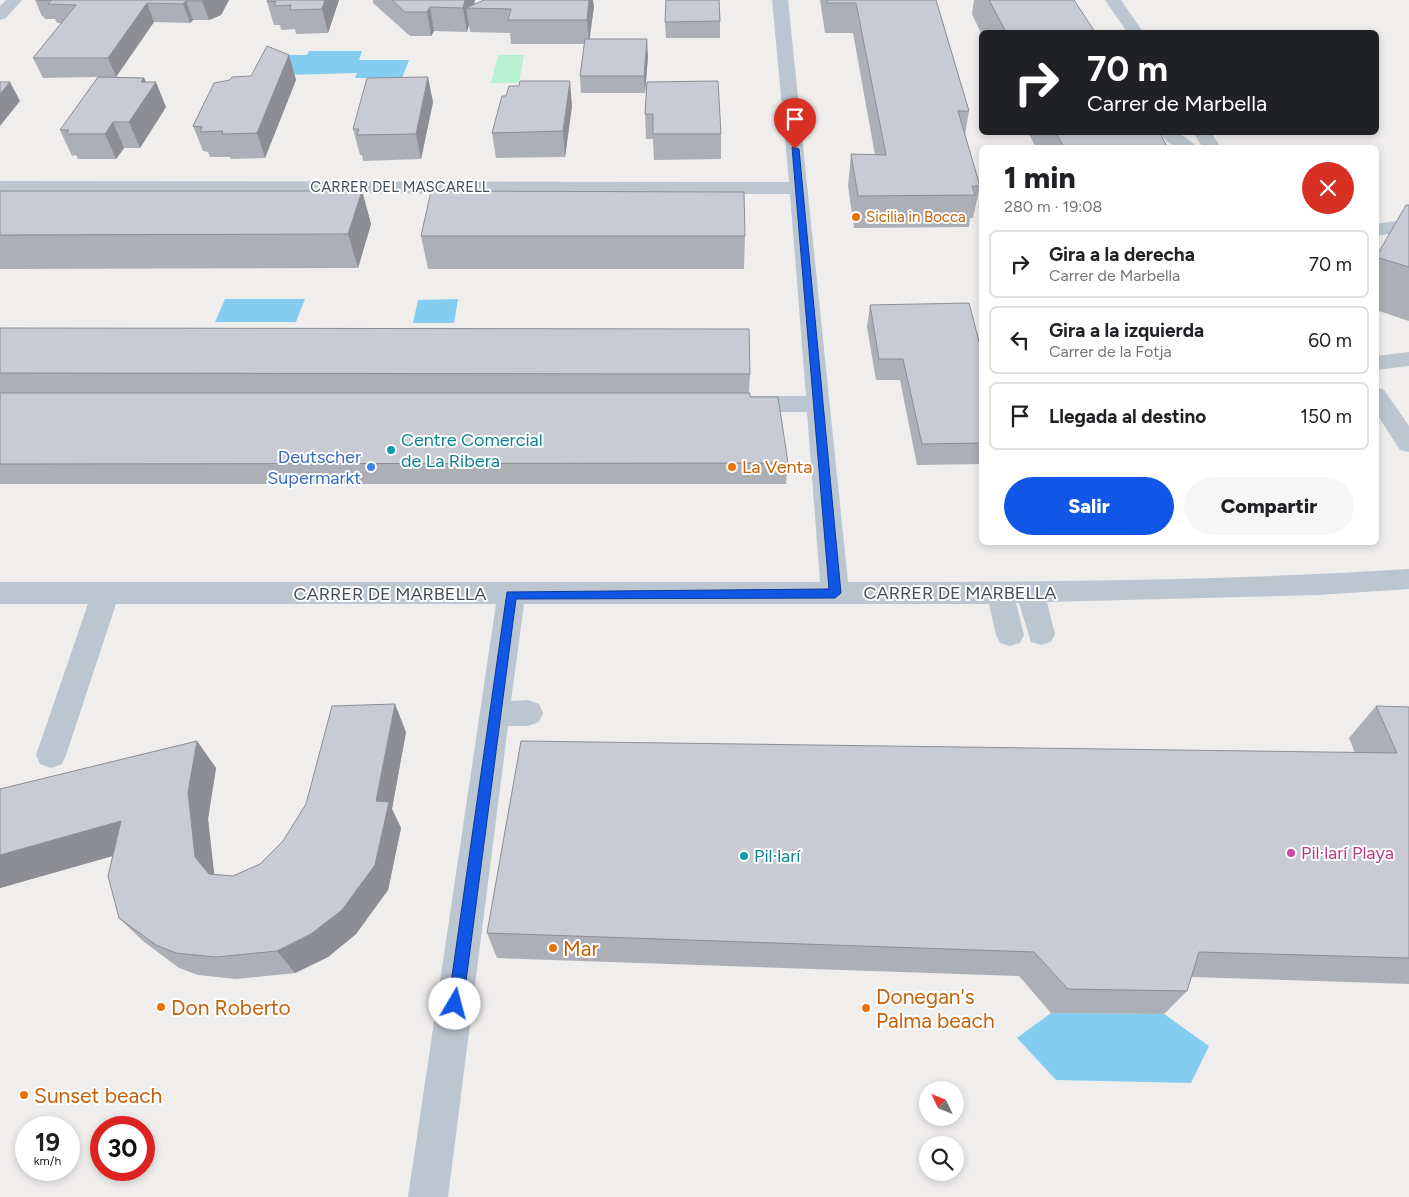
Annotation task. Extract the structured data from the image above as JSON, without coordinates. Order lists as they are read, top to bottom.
{
  "streets": {
    "street": ["CARRER DEL MASCARELL", "CARRER DE MARBELLA"]
  },
  "places": [
    "Sicilia in Bocca",
    "Centre Comercial de La Ribera",
    "Deutscher Supermarkt",
    "La Venta",
    "Pil·larí Playa",
    "Pil·larí",
    "Mar",
    "Don Roberto",
    "Donegan's Palma beach",
    "Sunset beach"
  ],
  "north": "top left",
  "page": {
    "turn": ["70 m", "Carrer de Marbella"],
    "heading": ["1 min", "280 m · 19:08"],
    "list": [
      {
        "name": "Gira a la derecha",
        "note": "Carrer de Marbella",
        "value": "70 m"
      },
      {
        "name": "Gira a la izquierda",
        "note": "Carrer de la Fotja",
        "value": "60 m"
      },
      {
        "name": "Llegada al destino",
        "value": "150 m"
      }
    ],
    "buttons": ["Salir", "Compartir"],
    "speed": "19 km/h",
    "limit": "30"
  }
}
